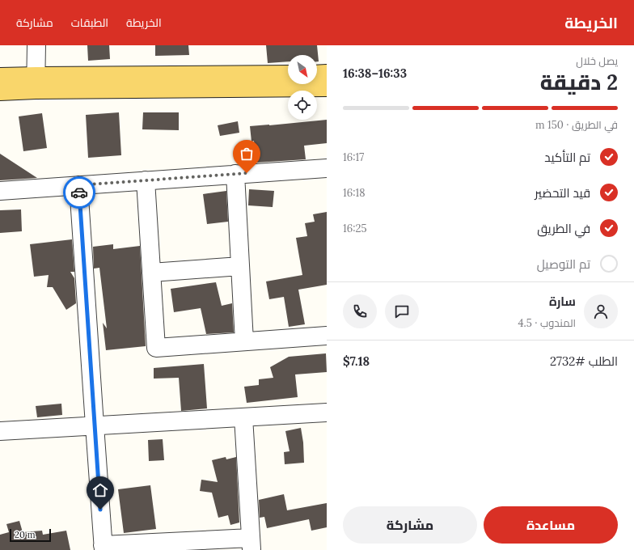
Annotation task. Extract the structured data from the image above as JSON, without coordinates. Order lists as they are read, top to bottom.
{
  "scale_bar": "20 m",
  "north": "bottom right",
  "page": {
    "header": "الخريطة",
    "nav": ["الخريطة", "الطبقات", "مشاركة"],
    "heading": ["2 دقيقة", "يصل خلال", "16:33–16:38"],
    "panel": [
      "سارة",
      "المندوب · 4.5",
      "الطلب #2732",
      "$7.18"
    ],
    "bar": "في الطريق · 150 m",
    "list": [
      ["تم التأكيد", "16:17"],
      ["قيد التحضير", "16:18"],
      ["في الطريق", "16:25"],
      "تم التوصيل"
    ],
    "buttons": ["مساعدة", "مشاركة"],
    "scale": "20 m"
  }
}
